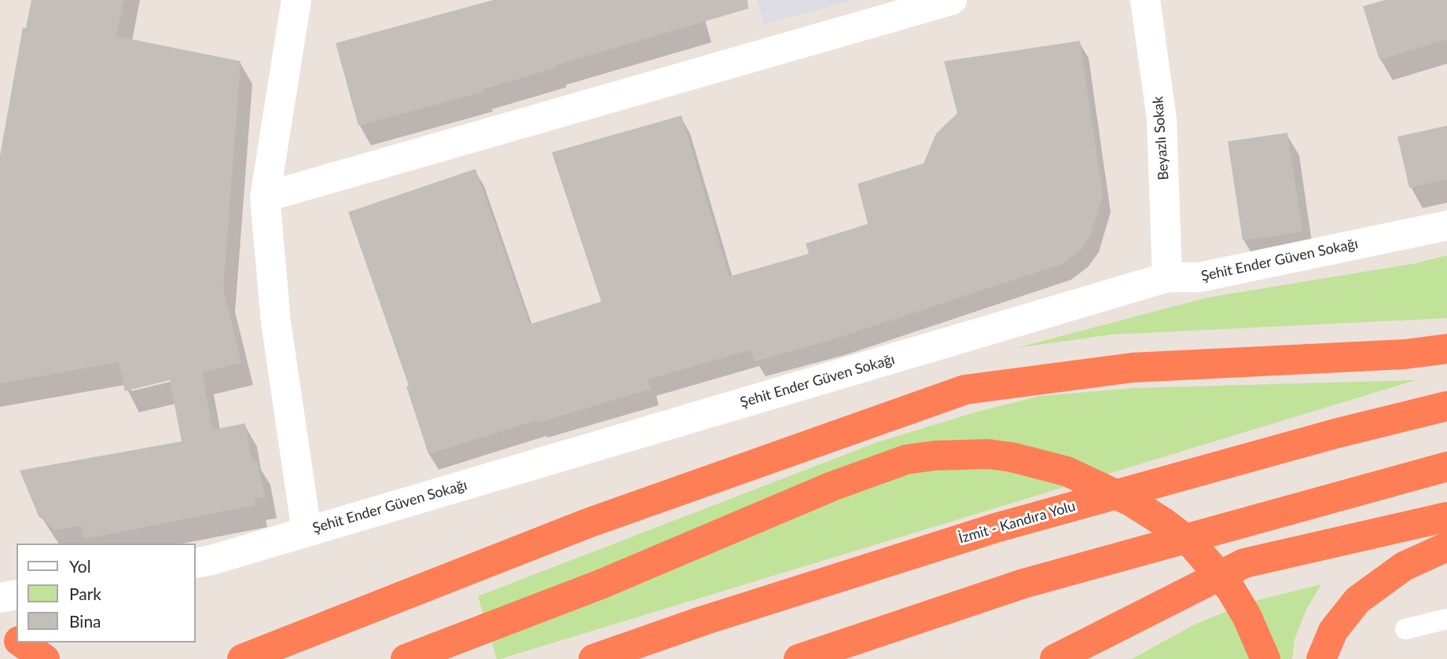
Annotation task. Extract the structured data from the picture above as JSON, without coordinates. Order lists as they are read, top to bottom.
{
  "streets": {
    "highway": ["İzmit - Kandıra Yolu"],
    "street": ["Beyazlı Sokak", "Şehit Ender Güven Sokağı"]
  },
  "crossings": [
    ["Beyazlı Sokak", "Şehit Ender Güven Sokağı"]
  ],
  "legend": ["Yol", "Park", "Bina"]
}
